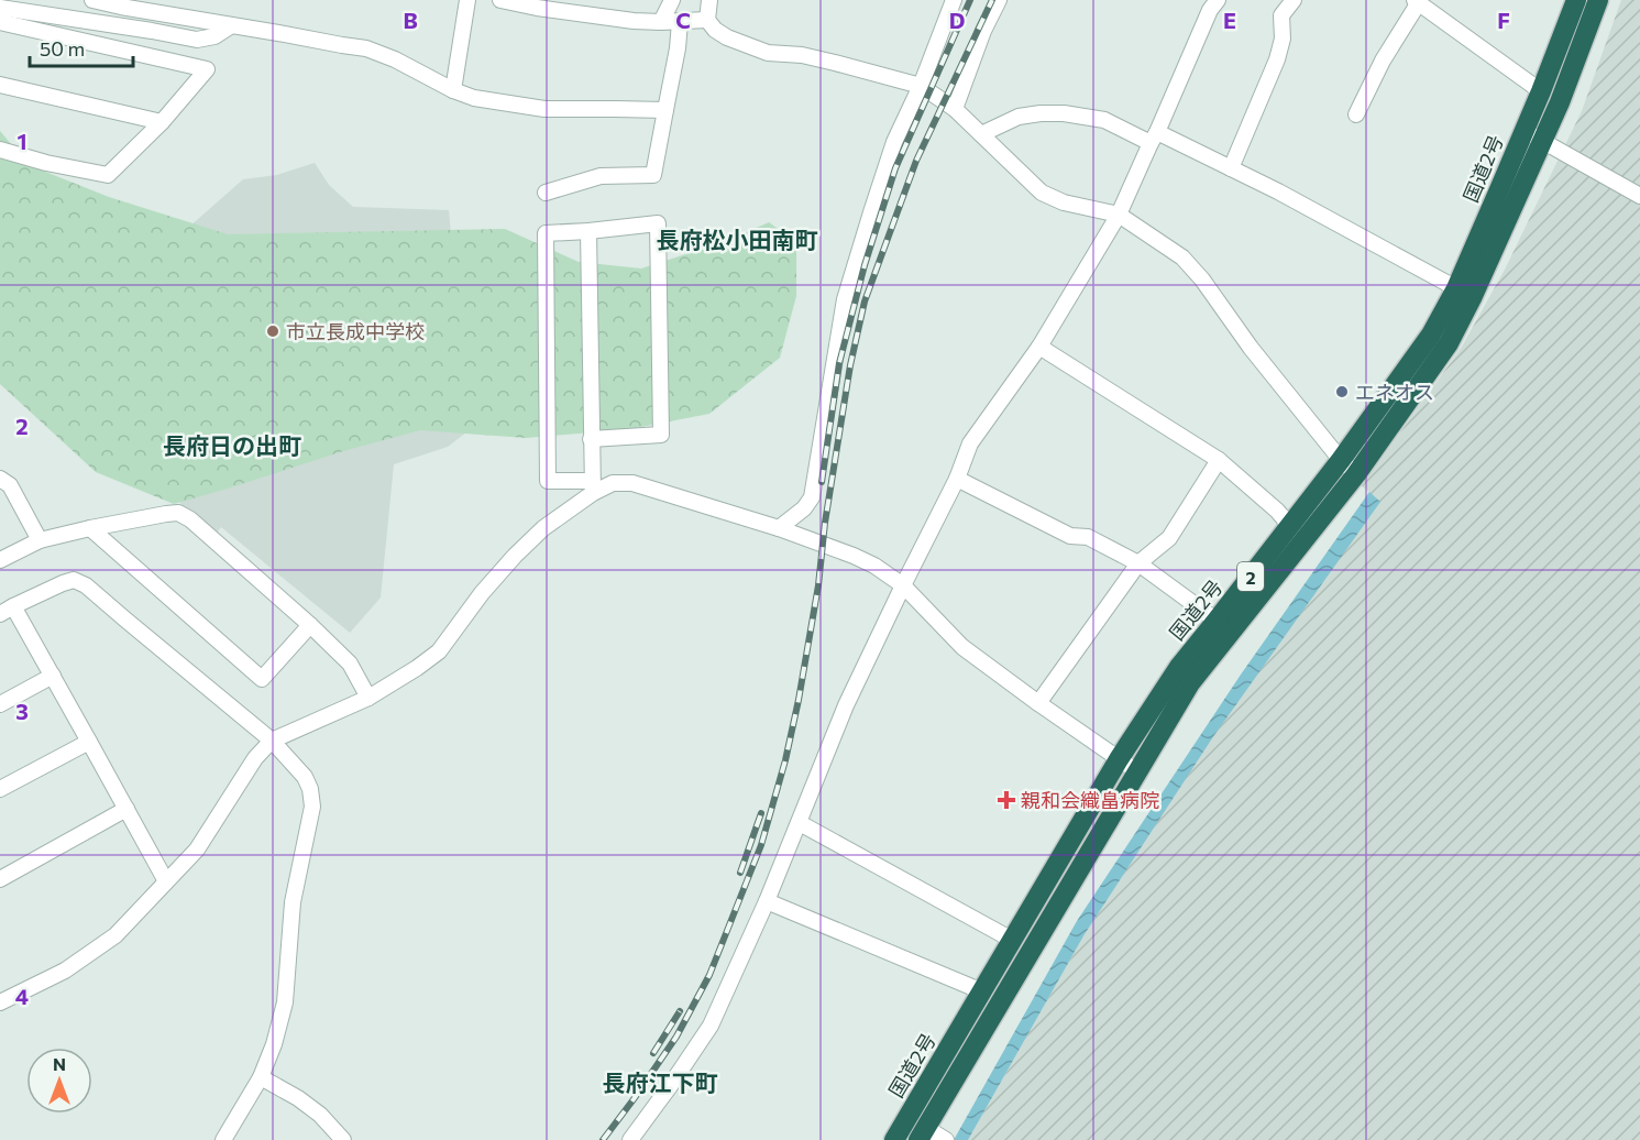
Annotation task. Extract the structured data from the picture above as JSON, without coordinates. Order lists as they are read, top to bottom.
{
  "streets": {
    "highway": ["国道2号", "2"]
  },
  "districts": ["長府松小田南町", "長府日の出町", "長府江下町"],
  "places": {
    "other": ["市立長成中学校", "エネオス"],
    "health": ["親和会織畠病院"]
  },
  "scale_bar": "50 m",
  "north": "top",
  "grid": {
    "columns": [
      "B",
      "C",
      "D",
      "E",
      "F"
    ],
    "rows": [
      "1",
      "2",
      "3",
      "4"
    ]
  }
}
